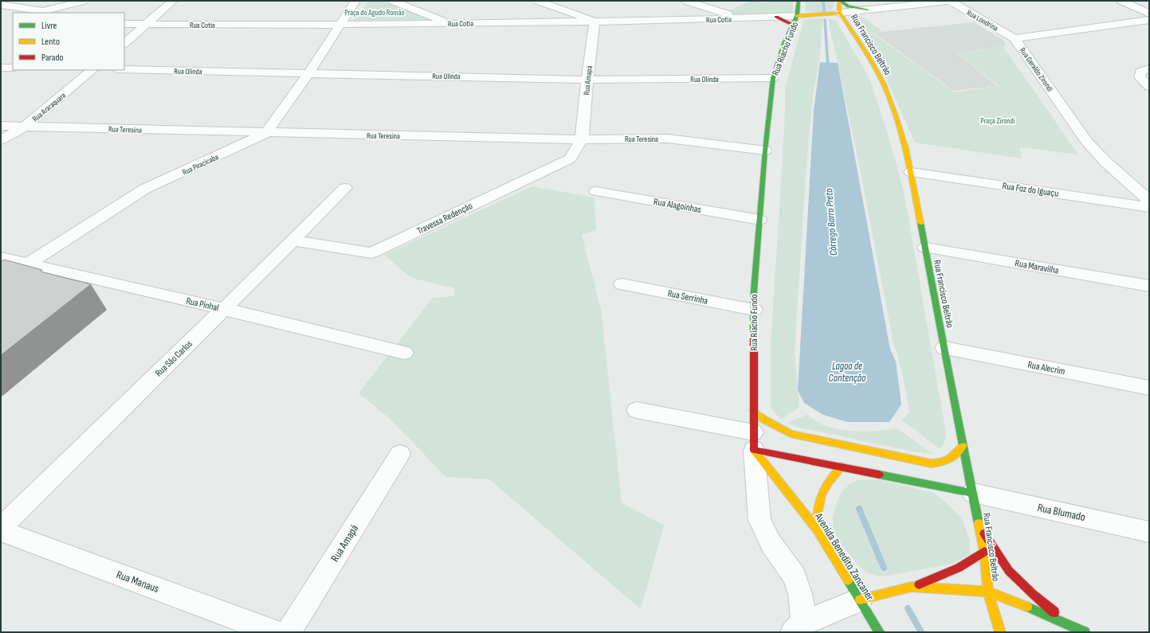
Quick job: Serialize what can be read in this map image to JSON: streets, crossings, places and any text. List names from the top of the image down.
{
  "streets": {
    "main road": ["Rua Francisco Beltrão", "Rua Riacho Fundo", "Avenida Benedito Zancaner"],
    "street": [
      "Rua Cotia",
      "Rua Londrina",
      "Rua Geraldo Zirondi",
      "Rua Olinda",
      "Rua Amapá",
      "Rua Araraquara",
      "Rua Teresina",
      "Rua Piracicaba",
      "Rua Foz do Iguaçu",
      "Rua Alagoinhas",
      "Travessa Redenção",
      "Rua Maravilha",
      "Rua Serrinha",
      "Rua Pinhal",
      "Rua São Carlos",
      "Rua Alecrim",
      "Rua Blumado",
      "Rua Manaus"
    ]
  },
  "crossings": [
    ["Rua Cotia", "Rua Riacho Fundo"],
    ["Rua Cotia", "Rua Amapá"],
    ["Rua Cotia", "Rua Piracicaba"],
    ["Rua Londrina", "Rua Geraldo Zirondi"],
    ["Rua Francisco Beltrão", "Rua Foz do Iguaçu"],
    ["Rua Francisco Beltrão", "Rua Maravilha"],
    ["Rua Francisco Beltrão", "Rua Alecrim"],
    ["Rua Francisco Beltrão", "Rua Blumado"],
    ["Rua Riacho Fundo", "Rua Olinda"],
    ["Rua Riacho Fundo", "Rua Teresina"],
    ["Rua Riacho Fundo", "Rua Alagoinhas"],
    ["Rua Riacho Fundo", "Rua Serrinha"],
    ["Rua Riacho Fundo", "Avenida Benedito Zancaner"],
    ["Rua Olinda", "Rua Amapá"],
    ["Rua Olinda", "Rua Piracicaba"],
    ["Rua Amapá", "Rua Teresina"],
    ["Rua Amapá", "Travessa Redenção"],
    ["Rua Araraquara", "Rua Teresina"],
    ["Rua Teresina", "Rua Piracicaba"],
    ["Rua Teresina", "Travessa Redenção"],
    ["Rua Piracicaba", "Rua Pinhal"],
    ["Travessa Redenção", "Rua São Carlos"],
    ["Rua Pinhal", "Rua São Carlos"]
  ],
  "water": ["Córrego Barro Preto", "Lagoa de Contenção"],
  "parks": ["Praça do Agudo Romão", "Praça Zirondi"],
  "legend": ["Livre", "Lento", "Parado"]
}
